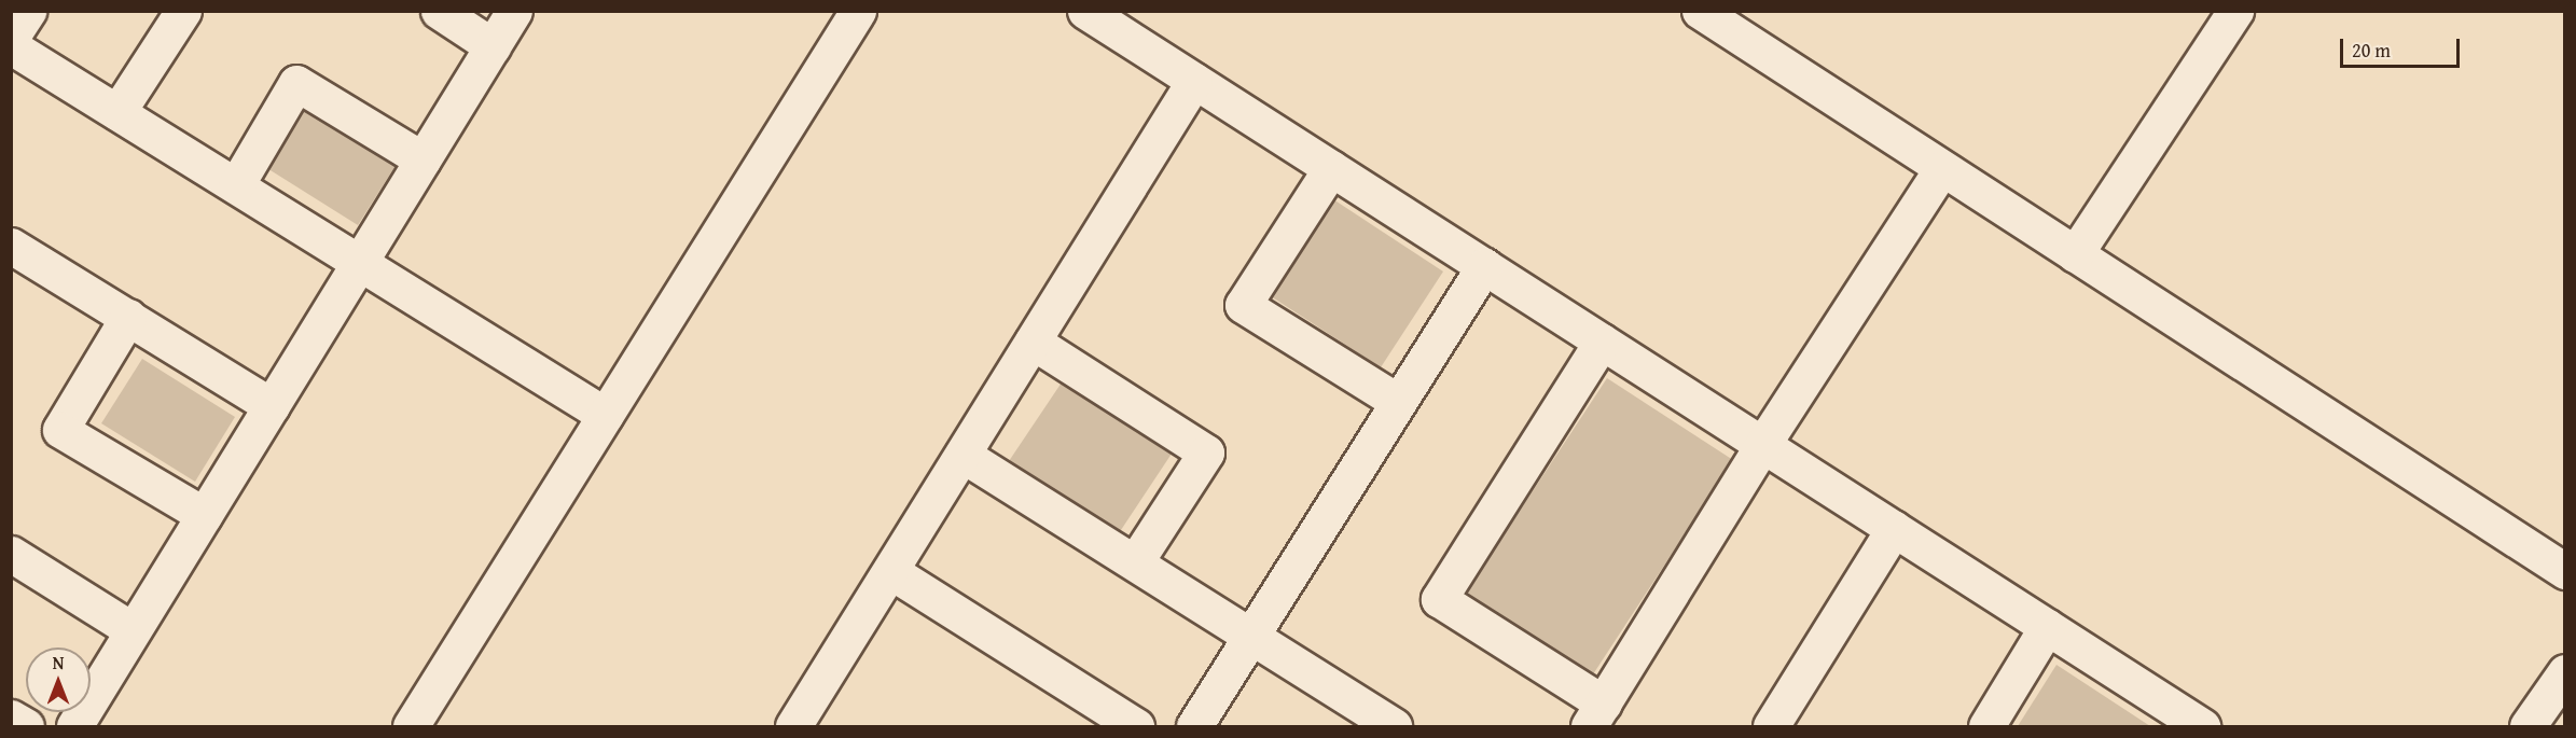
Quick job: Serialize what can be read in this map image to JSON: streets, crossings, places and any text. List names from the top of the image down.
{
  "scale_bar": "20 m",
  "north": "top"
}
